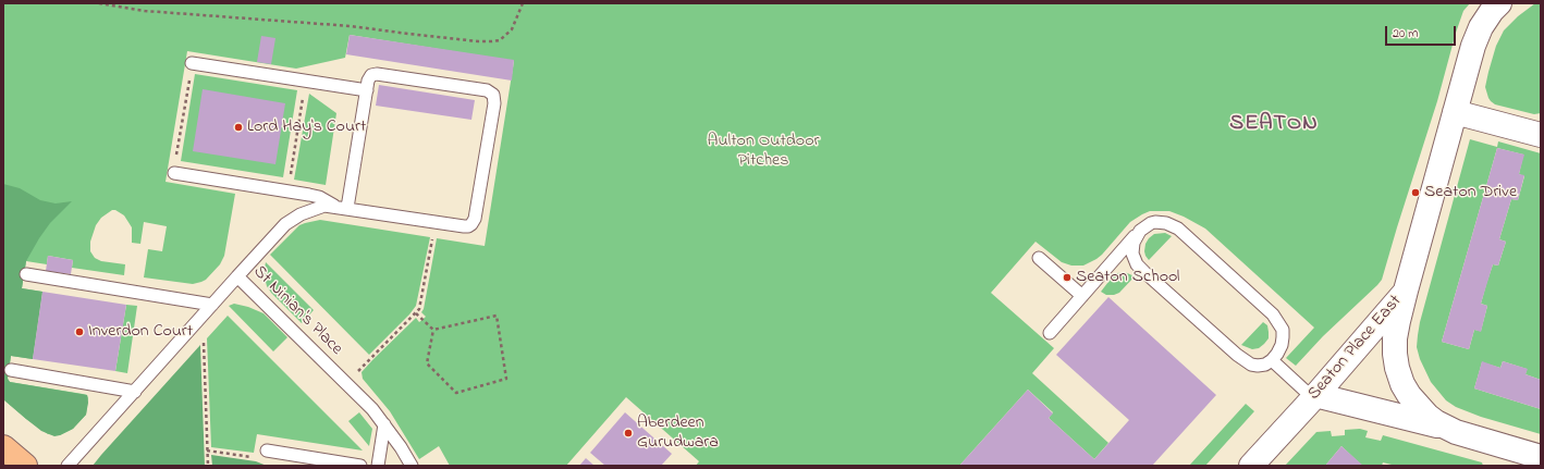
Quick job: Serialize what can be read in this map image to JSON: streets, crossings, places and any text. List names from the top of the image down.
{
  "streets": {
    "street": ["Seaton Place East"],
    "lane": ["St Ninian's Place"]
  },
  "districts": ["SEATON"],
  "parks": ["Aulton Outdoor Pitches"],
  "places": [
    "Lord Hay's Court",
    "Seaton Drive",
    "Seaton School",
    "Inverdon Court",
    "Aberdeen Gurudwara"
  ],
  "scale_bar": "20 m"
}
